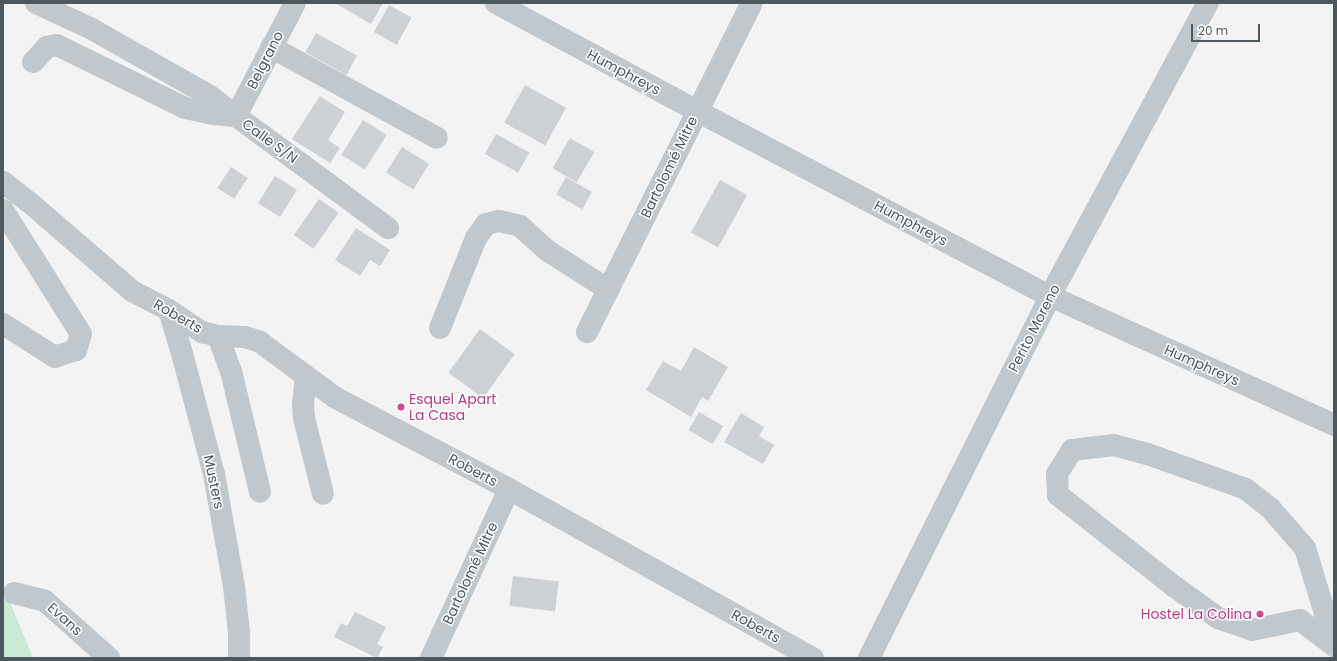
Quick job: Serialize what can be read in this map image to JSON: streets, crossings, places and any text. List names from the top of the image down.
{
  "streets": {
    "street": [
      "Belgrano",
      "Humphreys",
      "Calle S/N",
      "Bartolomé Mitre",
      "Roberts",
      "Perito Moreno",
      "Musters",
      "Evans"
    ]
  },
  "crossings": [
    ["Belgrano", "Calle S/N"],
    ["Humphreys", "Bartolomé Mitre"],
    ["Humphreys", "Perito Moreno"],
    ["Bartolomé Mitre", "Roberts"],
    ["Roberts", "Musters"]
  ],
  "places": ["Esquel Apart La Casa", "Hostel La Colina"],
  "scale_bar": "20 m"
}
